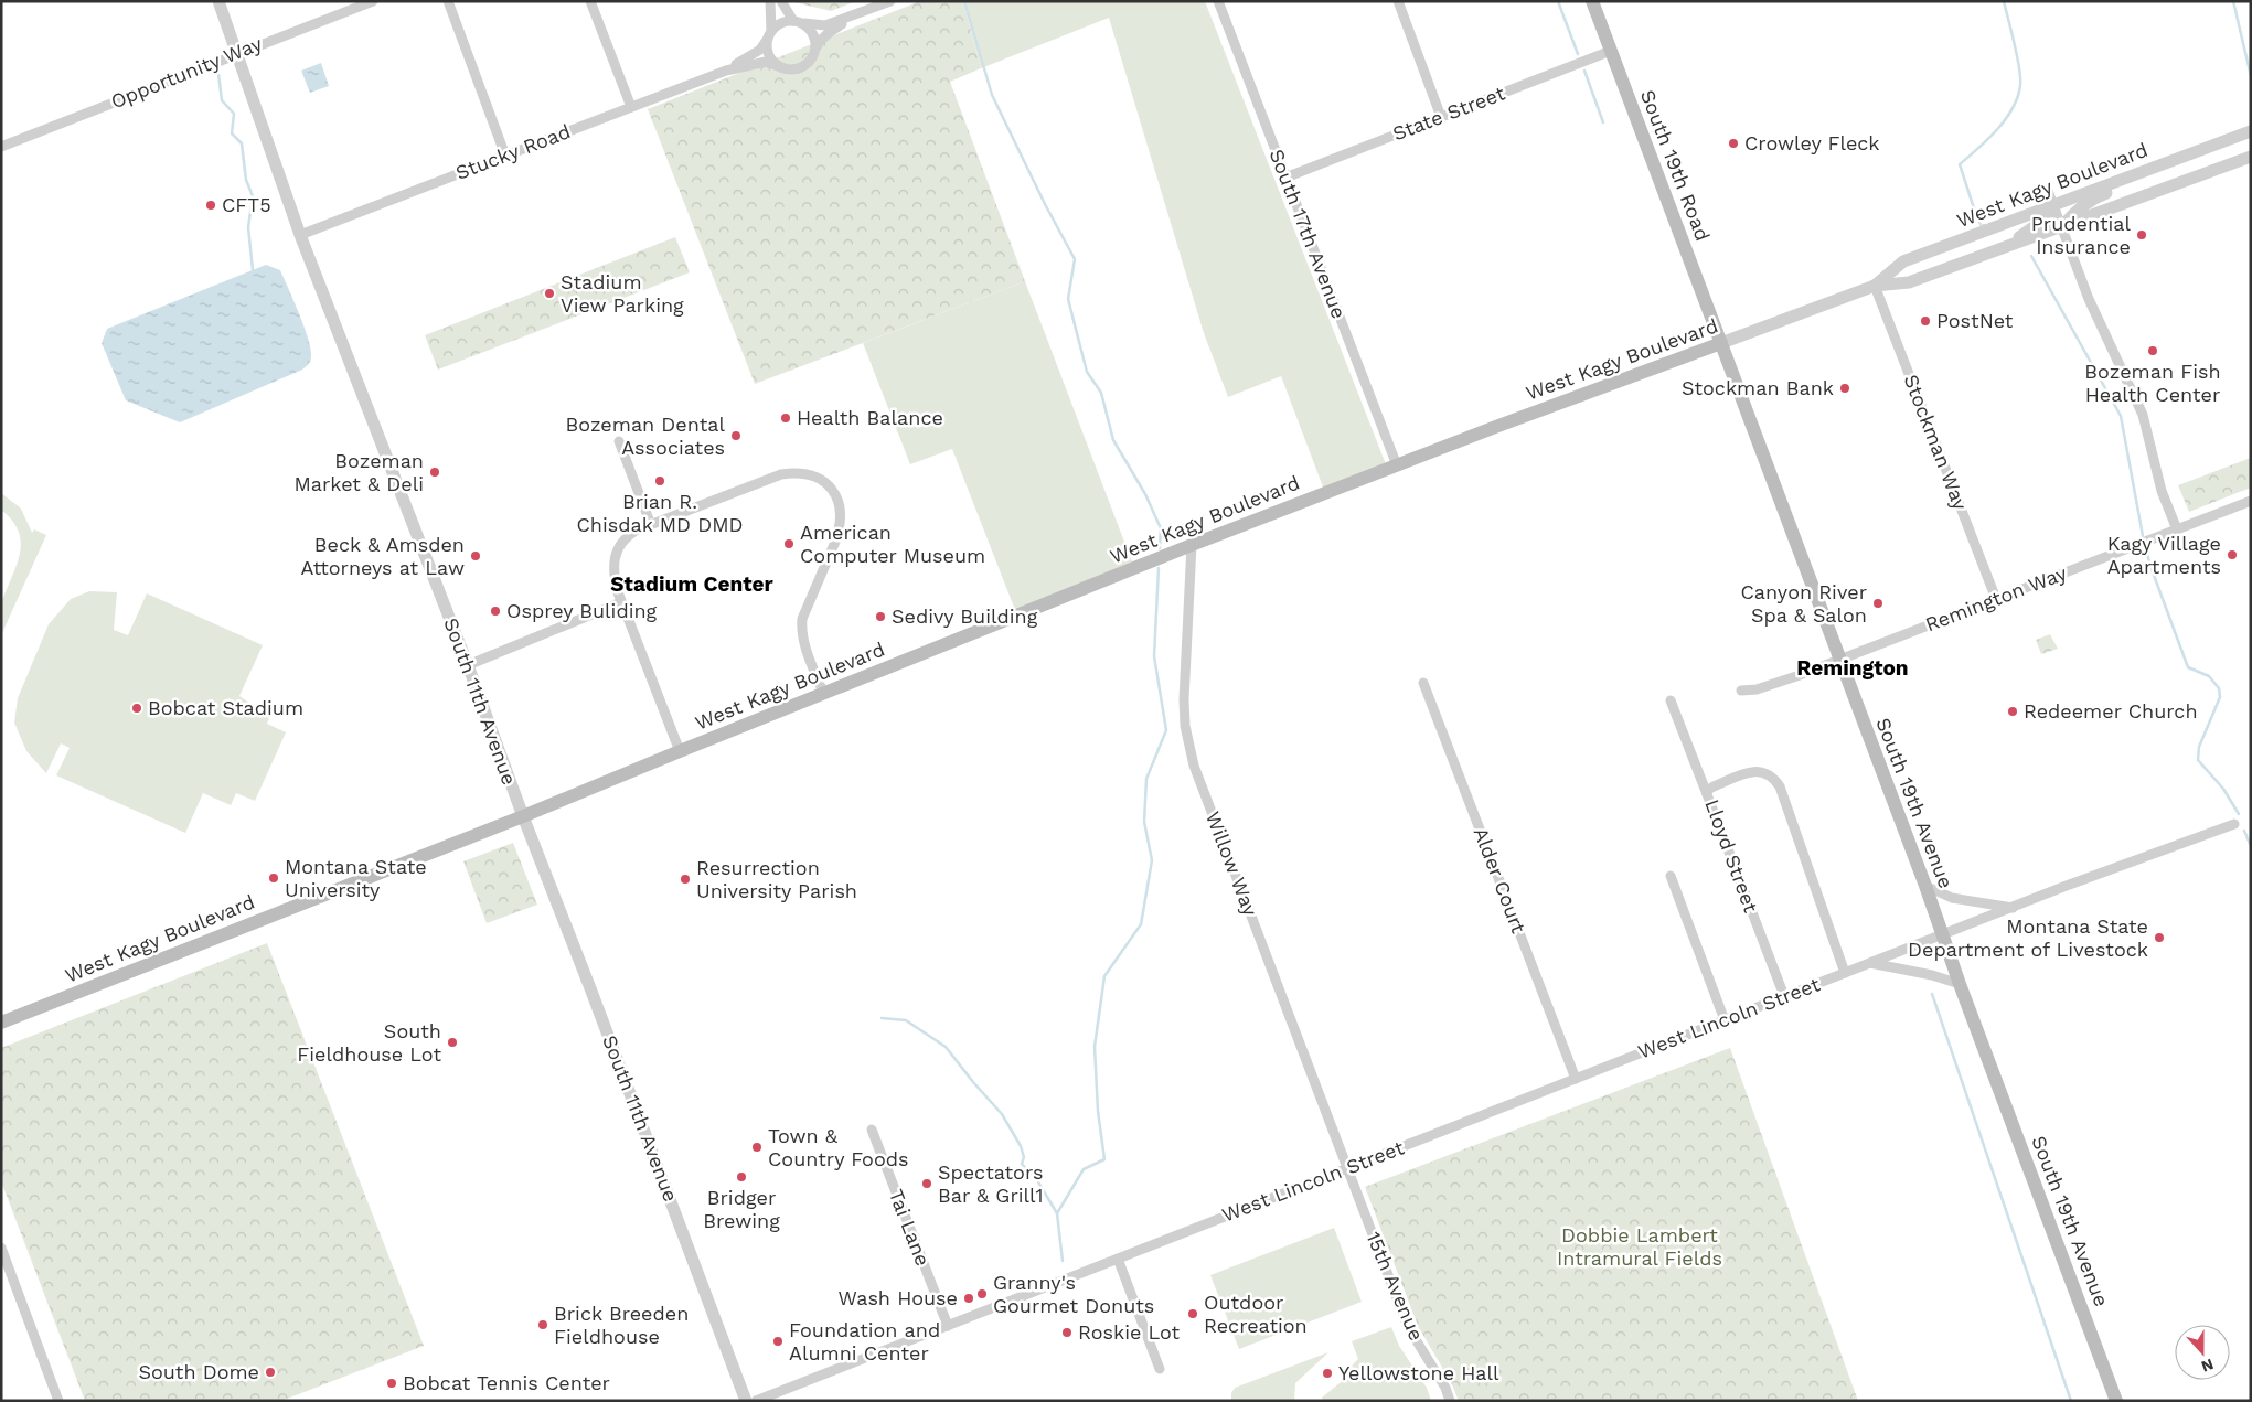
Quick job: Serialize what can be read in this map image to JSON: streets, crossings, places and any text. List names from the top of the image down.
{
  "streets": {
    "main road": ["South 19th Road", "West Kagy Boulevard", "South 19th Avenue"],
    "street": [
      "Opportunity Way",
      "State Street",
      "Stucky Road",
      "South 17th Avenue",
      "Stockman Way",
      "Remington Way",
      "South 11th Avenue",
      "Lloyd Street",
      "Willow Way",
      "Alder Court",
      "West Lincoln Street",
      "Tai Lane",
      "15th Avenue"
    ]
  },
  "crossings": [
    ["Opportunity Way", "South 11th Avenue"],
    ["State Street", "South 19th Road"],
    ["State Street", "South 17th Avenue"],
    ["Stucky Road", "South 11th Avenue"],
    ["South 19th Road", "West Kagy Boulevard"],
    ["South 19th Road", "South 19th Avenue"],
    ["West Kagy Boulevard", "South 17th Avenue"],
    ["West Kagy Boulevard", "Stockman Way"],
    ["West Kagy Boulevard", "South 11th Avenue"],
    ["West Kagy Boulevard", "South 19th Avenue"],
    ["West Kagy Boulevard", "Willow Way"],
    ["Stockman Way", "Remington Way"],
    ["Remington Way", "South 19th Avenue"],
    ["South 19th Avenue", "West Lincoln Street"],
    ["Lloyd Street", "West Lincoln Street"],
    ["Willow Way", "West Lincoln Street"],
    ["Willow Way", "15th Avenue"],
    ["Alder Court", "West Lincoln Street"],
    ["West Lincoln Street", "Tai Lane"],
    ["West Lincoln Street", "15th Avenue"]
  ],
  "districts": ["Stadium Center", "Remington"],
  "parks": ["Dobbie Lambert Intramural Fields"],
  "places": [
    "Crowley Fleck",
    "CFT5",
    "Prudential Insurance",
    "Stadium View Parking",
    "PostNet",
    "Bozeman Fish Health Center",
    "Stockman Bank",
    "Health Balance",
    "Bozeman Dental Associates",
    "Bozeman Market & Deli",
    "Brian R. Chisdak MD DMD",
    "American Computer Museum",
    "Kagy Village Apartments",
    "Beck & Amsden Attorneys at Law",
    "Canyon River Spa & Salon",
    "Osprey Buliding",
    "Sedivy Building",
    "Bobcat Stadium",
    "Redeemer Church",
    "Montana State University",
    "Resurrection University Parish",
    "Montana State Department of Livestock",
    "South Fieldhouse Lot",
    "Town & Country Foods",
    "Bridger Brewing",
    "Spectators Bar & Grill1",
    "Granny's Gourmet Donuts",
    "Wash House",
    "Outdoor Recreation",
    "Brick Breeden Fieldhouse",
    "Roskie Lot",
    "Foundation and Alumni Center",
    "South Dome",
    "Yellowstone Hall",
    "Bobcat Tennis Center"
  ],
  "north": "bottom"
}
